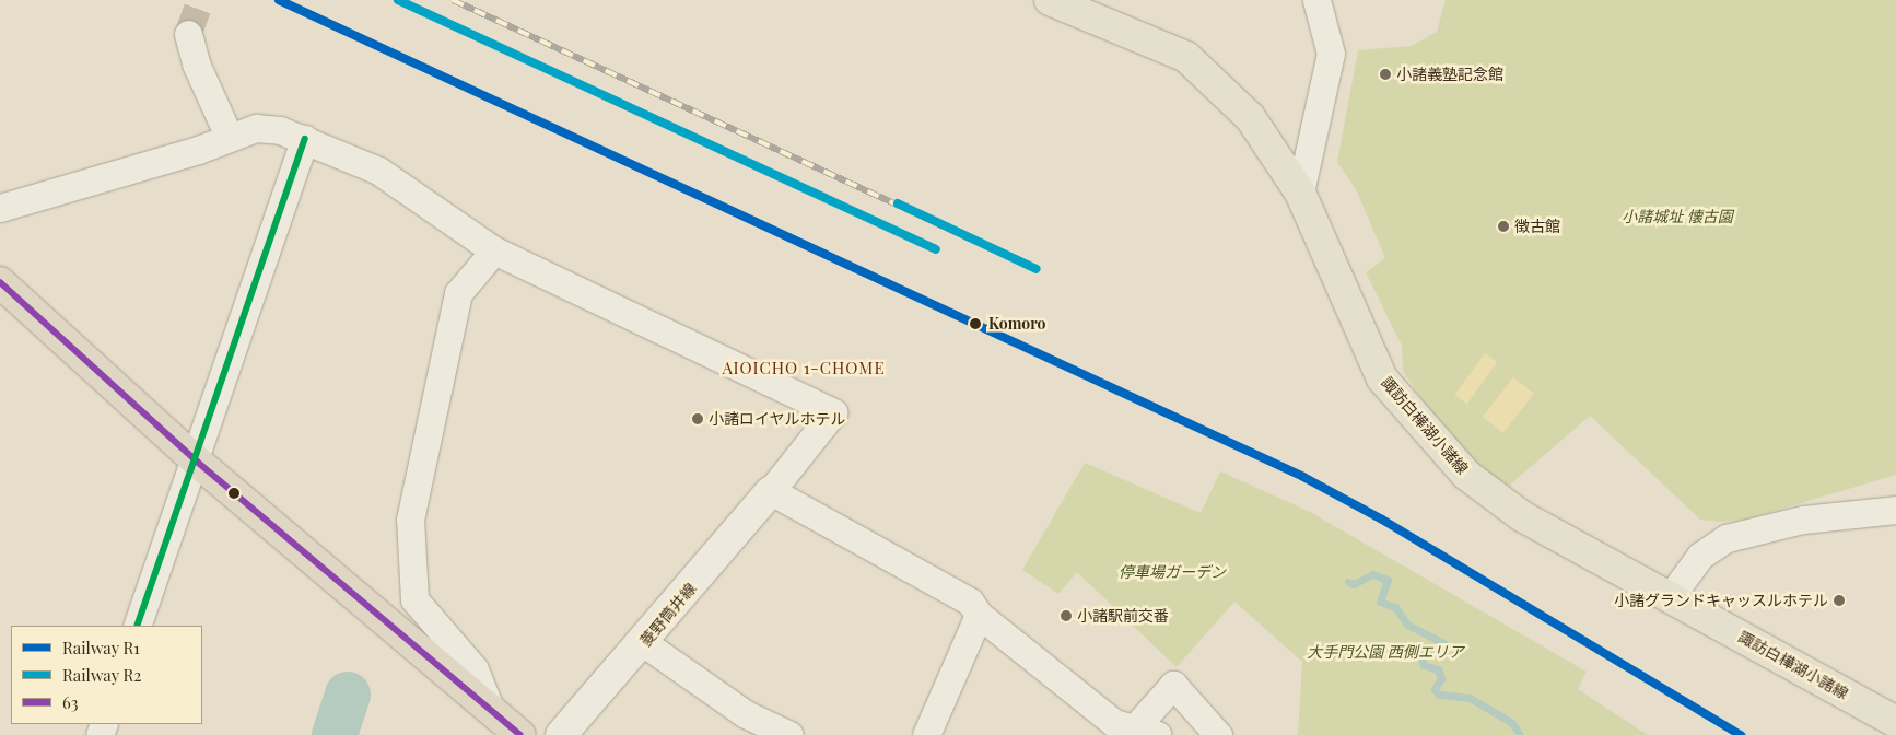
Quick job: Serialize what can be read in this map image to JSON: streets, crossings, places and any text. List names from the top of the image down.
{
  "streets": {
    "main road": ["諏訪白樺湖小諸線", "菱野筒井線"]
  },
  "districts": ["AIOICHO 1-CHOME"],
  "parks": ["小諸城址 懐古園", "停車場ガーデン", "大手門公園 西側エリア"],
  "places": [
    "小諸義塾記念館",
    "徴古館",
    "Komoro",
    "小諸ロイヤルホテル",
    "小諸グランドキャッスルホテル",
    "小諸駅前交番"
  ],
  "lines": ["rail line R1", "rail line R2", "transit line 63"],
  "legend": ["Railway R1", "Railway R2", "63"]
}
